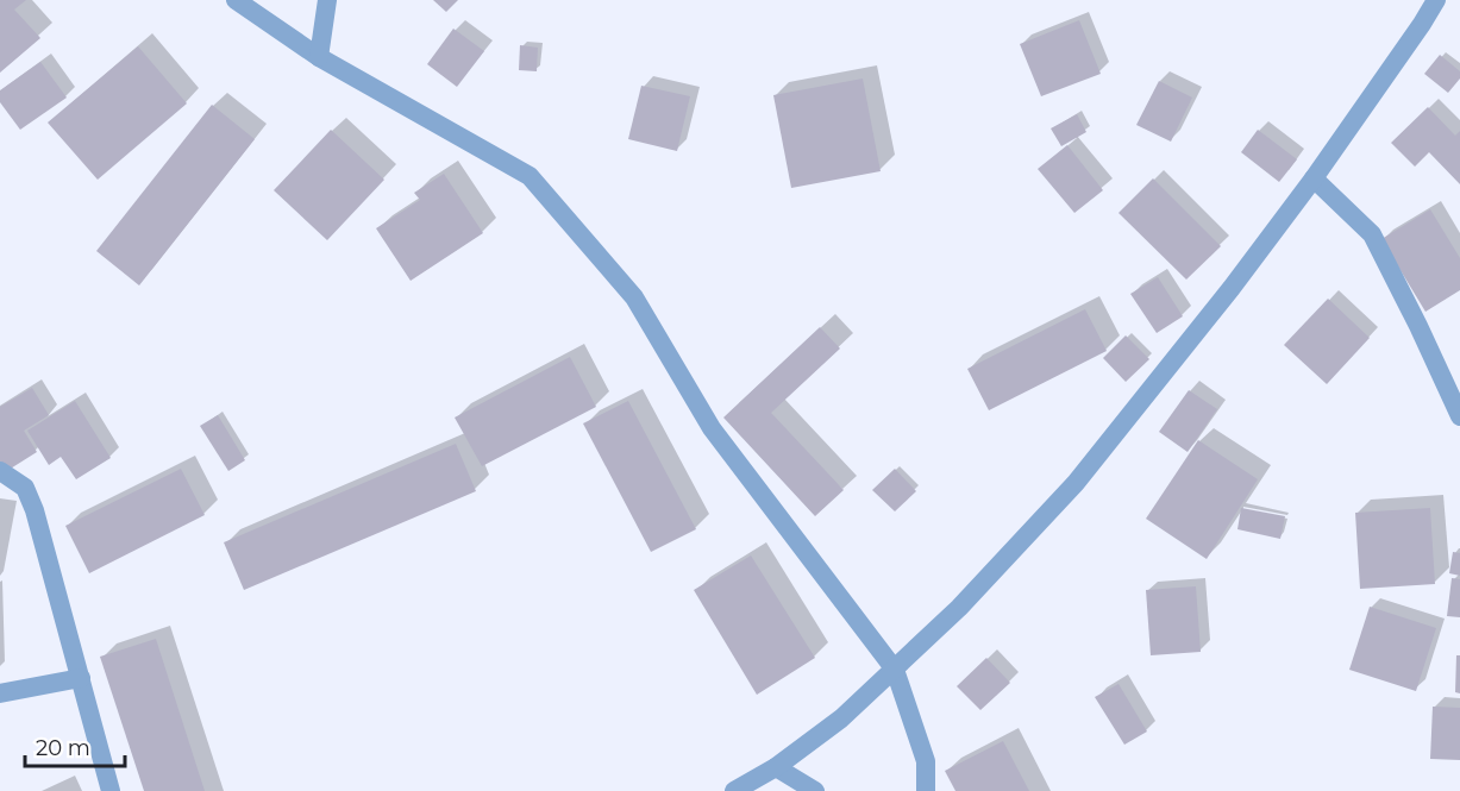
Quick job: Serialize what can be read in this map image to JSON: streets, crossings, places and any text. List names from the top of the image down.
{
  "scale_bar": "20 m"
}
